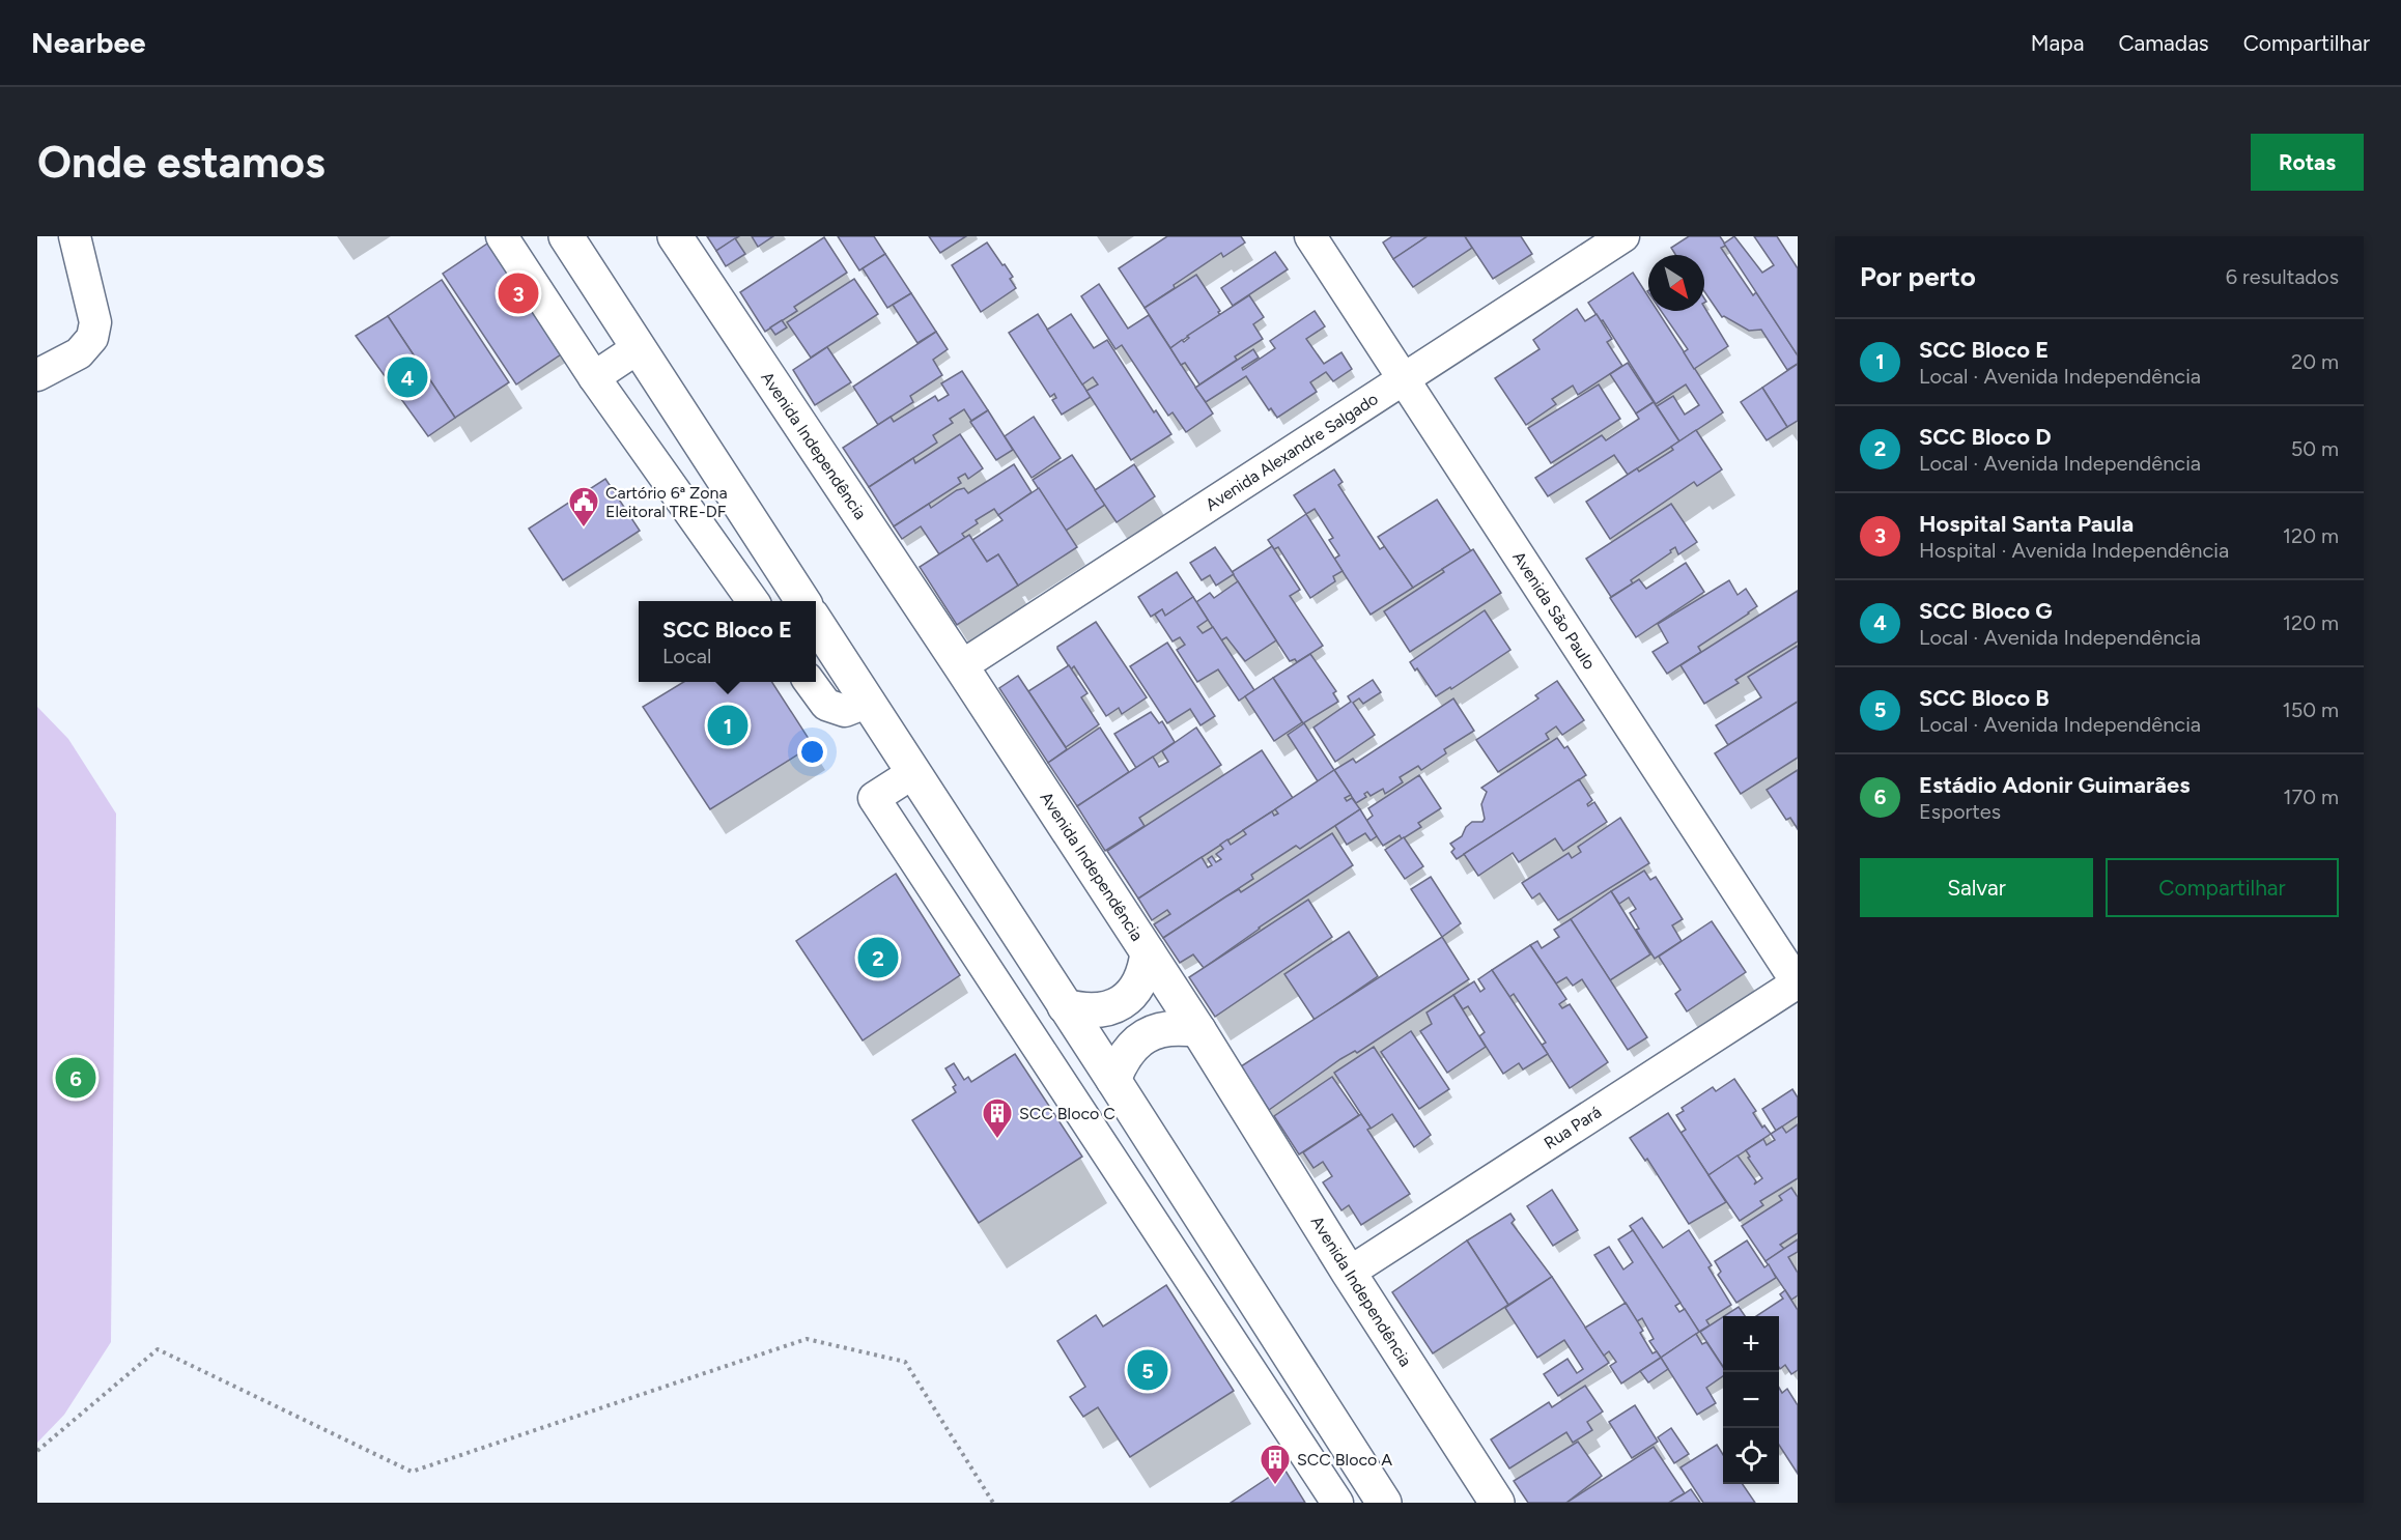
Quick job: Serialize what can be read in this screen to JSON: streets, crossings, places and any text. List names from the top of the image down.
{
  "streets": {
    "main road": ["Avenida Independência"],
    "street": ["Avenida Alexandre Salgado", "Avenida São Paulo", "Rua Pará"]
  },
  "crossings": [
    ["Avenida Independência", "Avenida Alexandre Salgado"],
    ["Avenida Independência", "Rua Pará"],
    ["Avenida Alexandre Salgado", "Avenida São Paulo"],
    ["Avenida São Paulo", "Rua Pará"]
  ],
  "places": {
    "public building": ["Cartório 6ª Zona Eleitoral TRE-DF"],
    "building": ["SCC Bloco C", "SCC Bloco A"]
  },
  "north": "bottom right",
  "page": {
    "header": "Nearbee",
    "nav": ["Mapa", "Camadas", "Compartilhar"],
    "buttons": [
      "Rotas",
      ["Salvar", "Compartilhar"]
    ],
    "title": "Onde estamos",
    "heading": ["Por perto", "6 resultados"],
    "pins": [
      "3",
      "4",
      "1",
      "2",
      "6",
      "5"
    ],
    "list": [
      {
        "mark": "1",
        "name": "SCC Bloco E",
        "note": "Local · Avenida Independência",
        "value": "20 m"
      },
      {
        "mark": "2",
        "name": "SCC Bloco D",
        "note": "Local · Avenida Independência",
        "value": "50 m"
      },
      {
        "mark": "3",
        "name": "Hospital Santa Paula",
        "note": "Hospital · Avenida Independência",
        "value": "120 m"
      },
      {
        "mark": "4",
        "name": "SCC Bloco G",
        "note": "Local · Avenida Independência",
        "value": "120 m"
      },
      {
        "mark": "5",
        "name": "SCC Bloco B",
        "note": "Local · Avenida Independência",
        "value": "150 m"
      },
      {
        "mark": "6",
        "name": "Estádio Adonir Guimarães",
        "note": "Esportes",
        "value": "170 m"
      }
    ],
    "popup": ["SCC Bloco E", "Local"],
    "map_buttons": ["+", "−"]
  }
}
